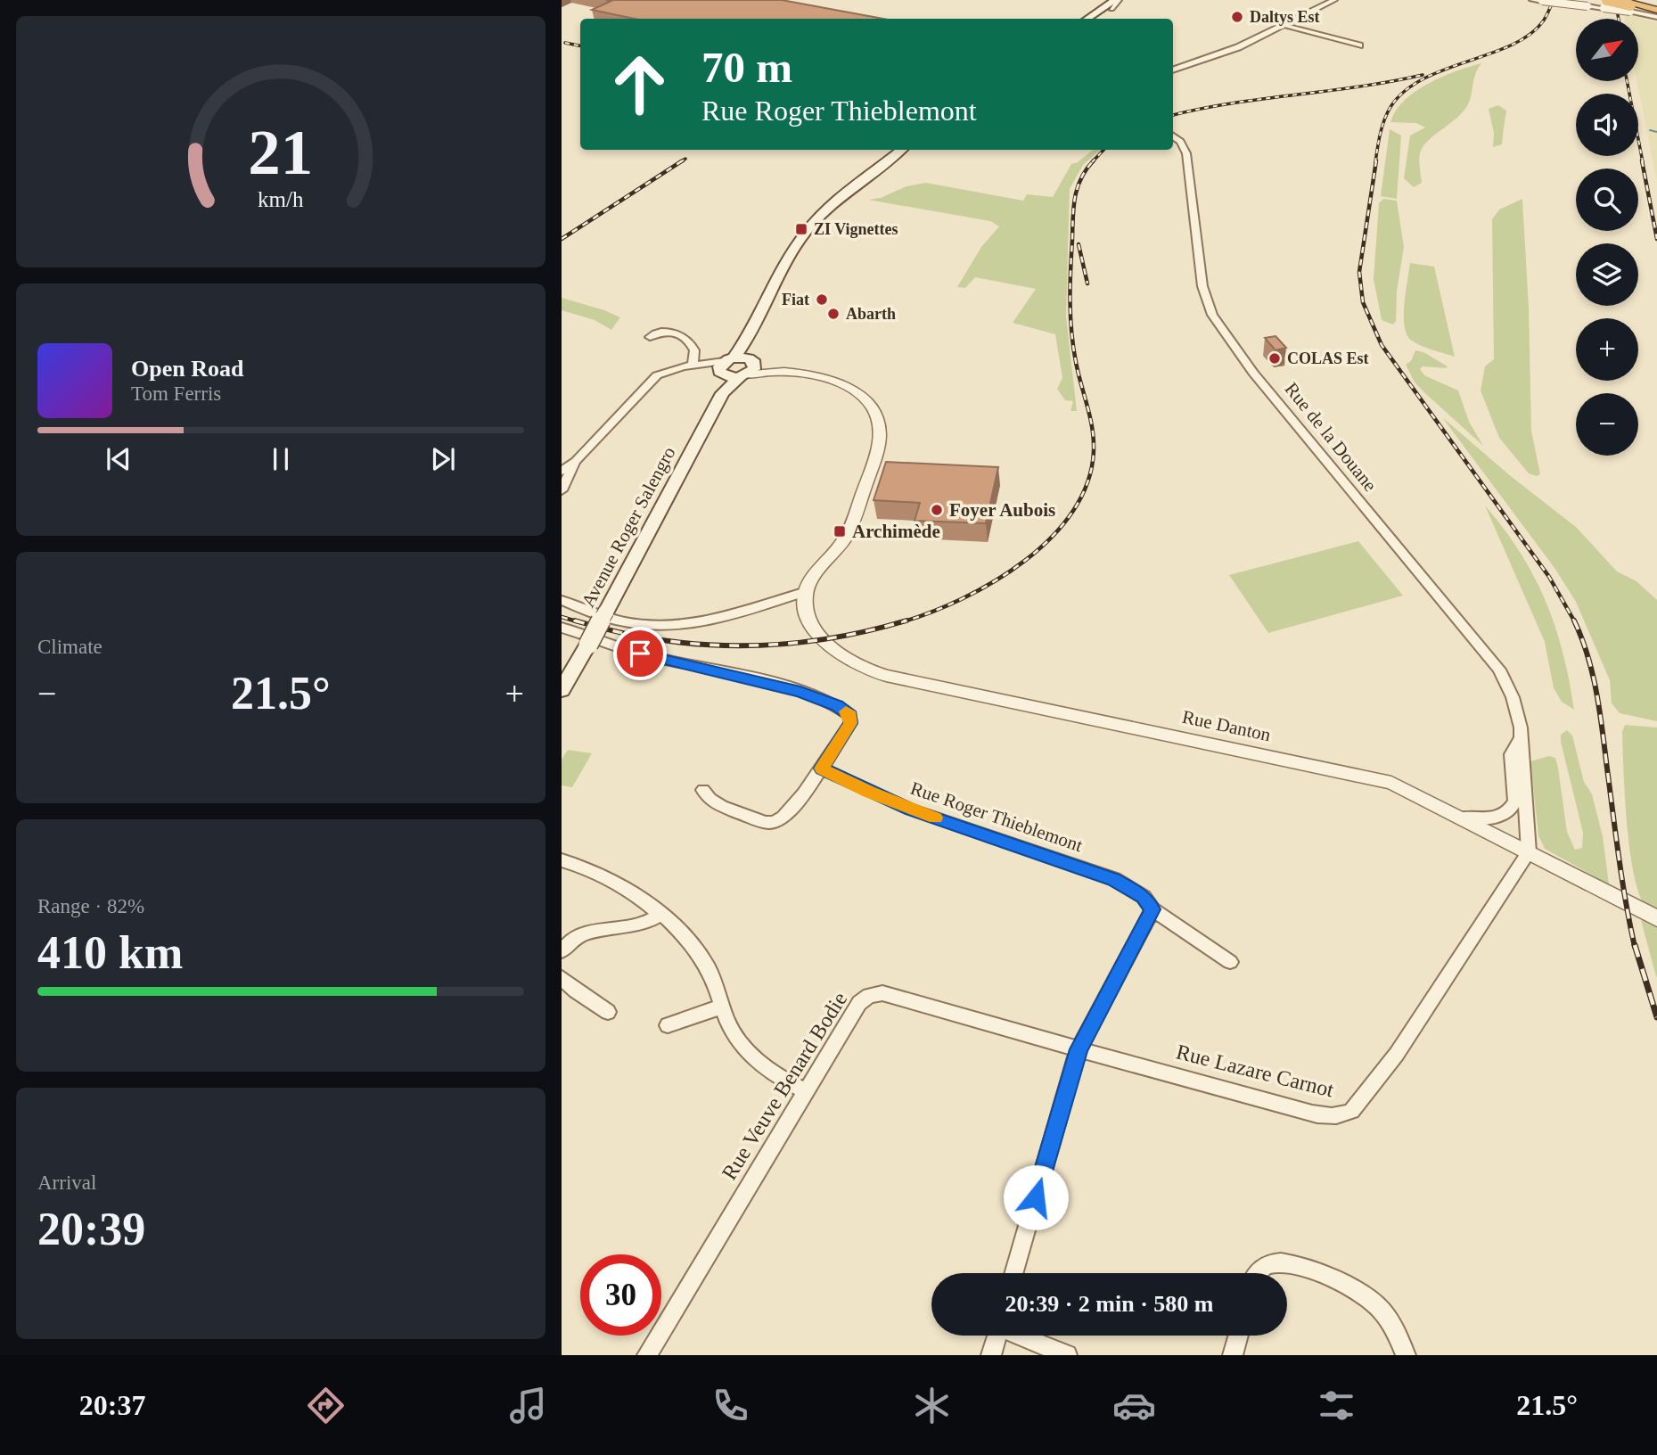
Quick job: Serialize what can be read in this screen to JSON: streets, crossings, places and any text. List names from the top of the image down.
{
  "streets": {
    "main road": ["Avenue Roger Salengro"],
    "street": [
      "Rue de la Douane",
      "Rue Danton",
      "Rue Roger Thieblemont",
      "Rue Lazare Carnot",
      "Rue Veuve Benard Bodie"
    ]
  },
  "crossings": [
    ["Rue de la Douane", "Rue Danton"],
    ["Rue de la Douane", "Rue Lazare Carnot"],
    ["Rue Danton", "Rue Lazare Carnot"],
    ["Rue Lazare Carnot", "Rue Veuve Benard Bodie"]
  ],
  "places": {
    "other": [
      "Daltys Est",
      "Fiat",
      "Abarth",
      "COLAS Est",
      "Foyer Aubois"
    ],
    "transit": ["ZI Vignettes", "Archimède"]
  },
  "north": "top right",
  "page": {
    "map_buttons": ["+", "−"],
    "turn": ["70 m", "Rue Roger Thieblemont"],
    "song": ["Open Road", "Tom Ferris"],
    "tile": [
      "Climate",
      ["Range · 82%", "410 km"],
      ["Arrival", "20:39"]
    ],
    "heat": ["−", "21.5°", "+"],
    "limit": "30",
    "trip": "20:39 · 2 min · 580 m",
    "tabs": ["20:37", "21.5°"],
    "gauge": ["21", "km/h"]
  }
}
